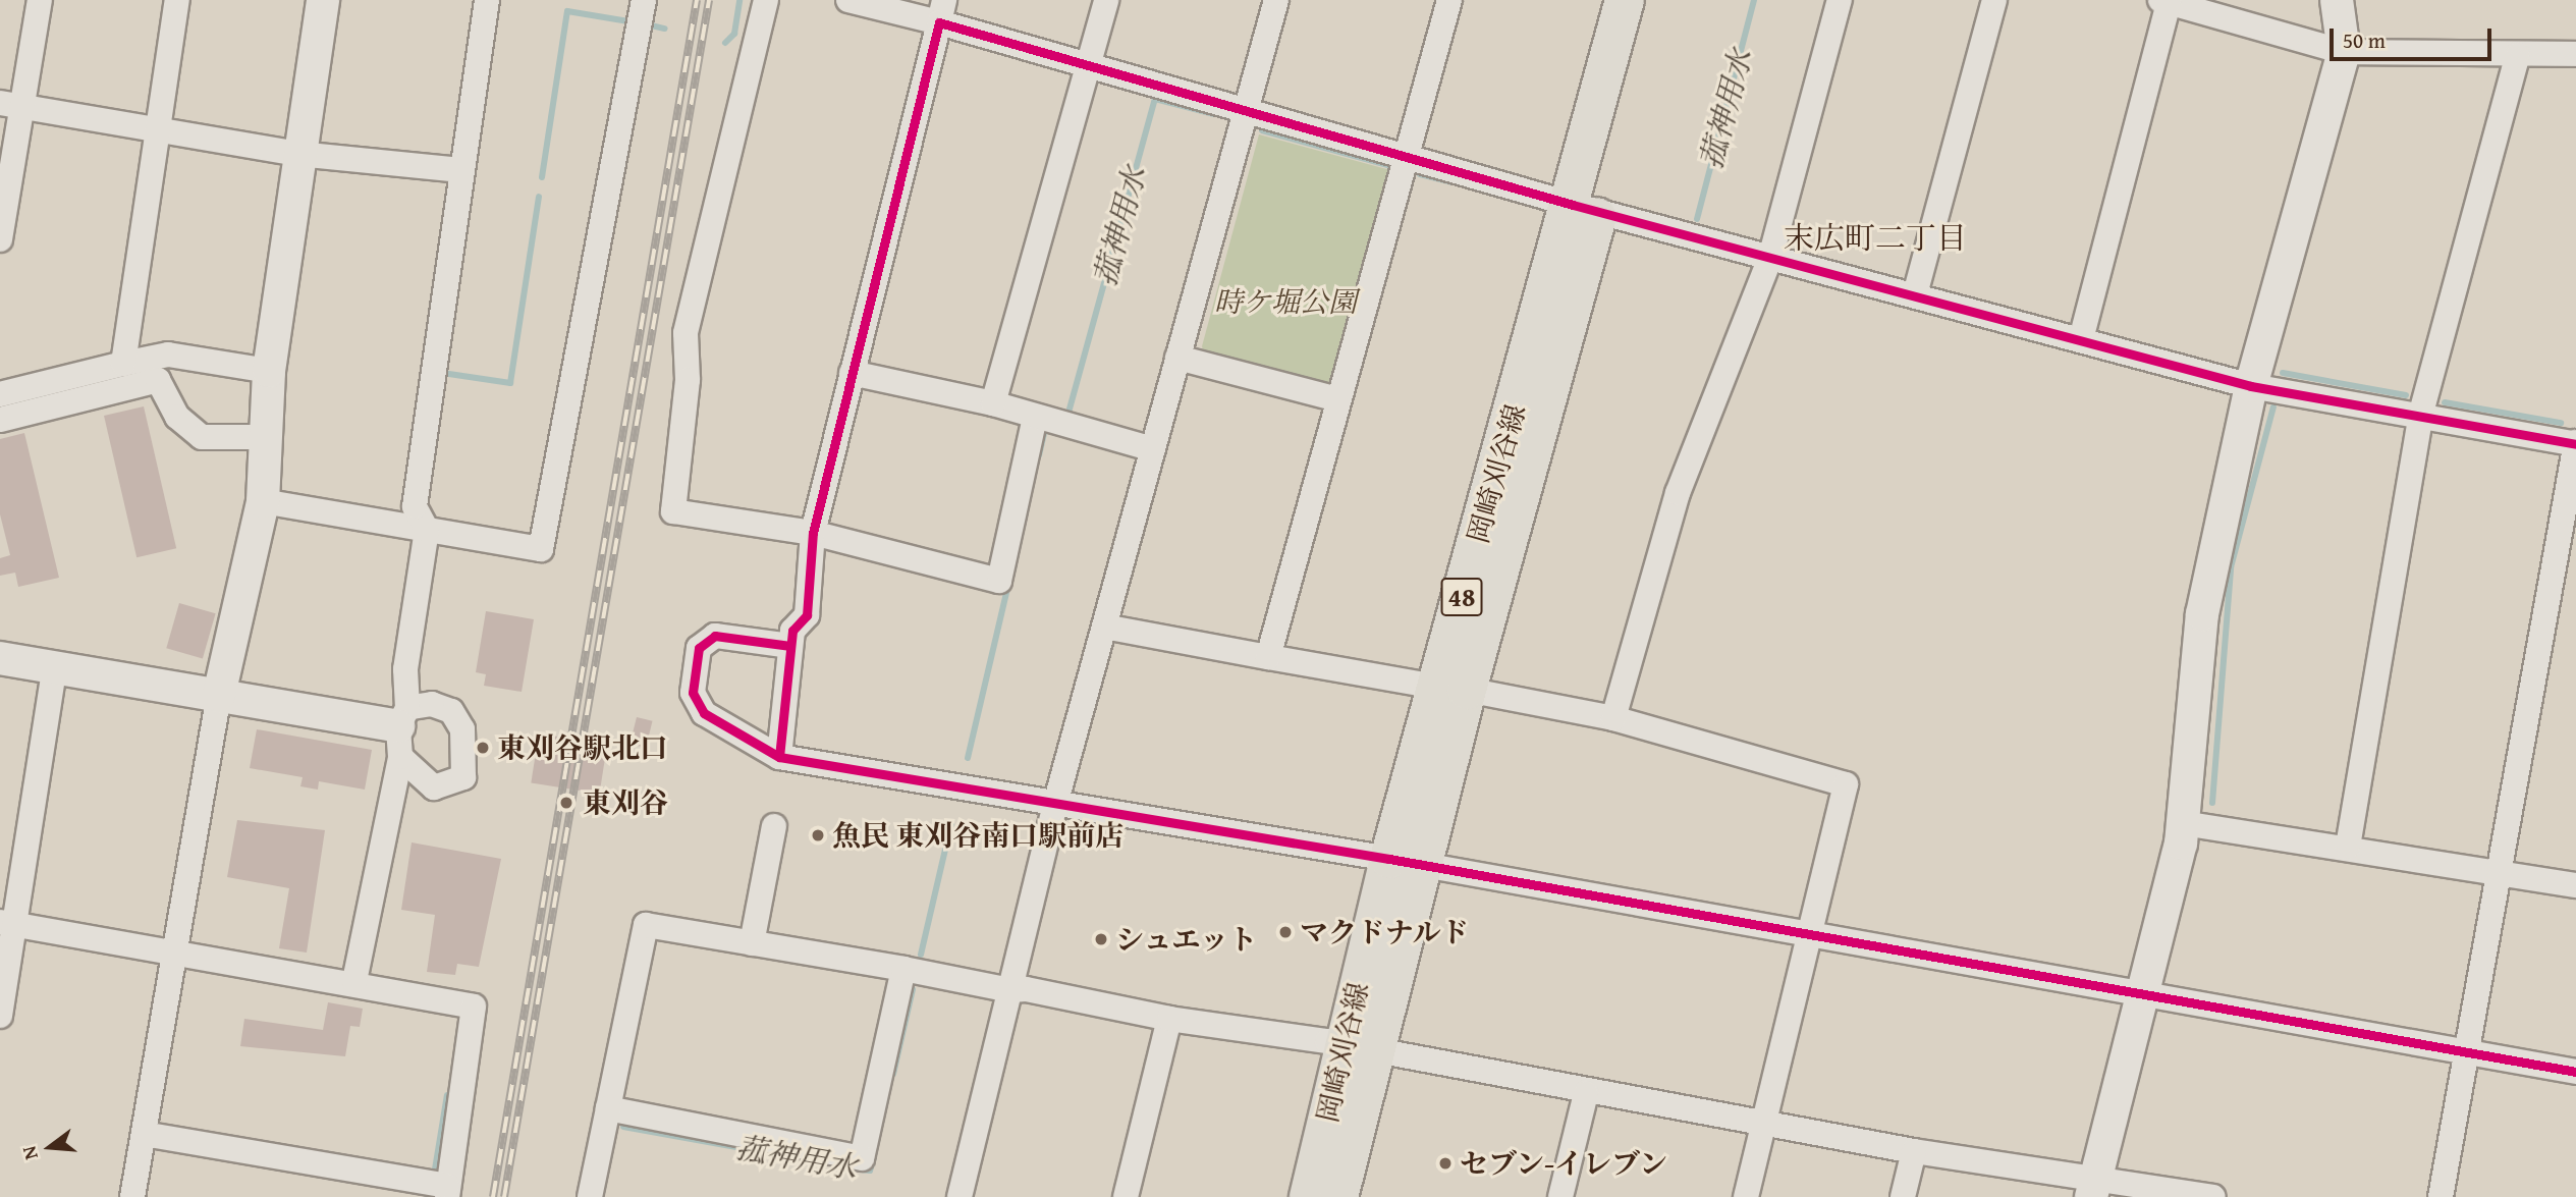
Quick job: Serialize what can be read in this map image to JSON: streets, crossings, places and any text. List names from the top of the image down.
{
  "streets": {
    "main road": ["岡崎刈谷線", "48"]
  },
  "districts": ["末広町二丁目"],
  "water": ["菰神用水"],
  "parks": ["時ケ堀公園"],
  "places": [
    "東刈谷駅北口",
    "東刈谷",
    "魚民 東刈谷南口駅前店",
    "マクドナルド",
    "シュエット",
    "セブン-イレブン"
  ],
  "scale_bar": "50 m",
  "north": "left"
}
